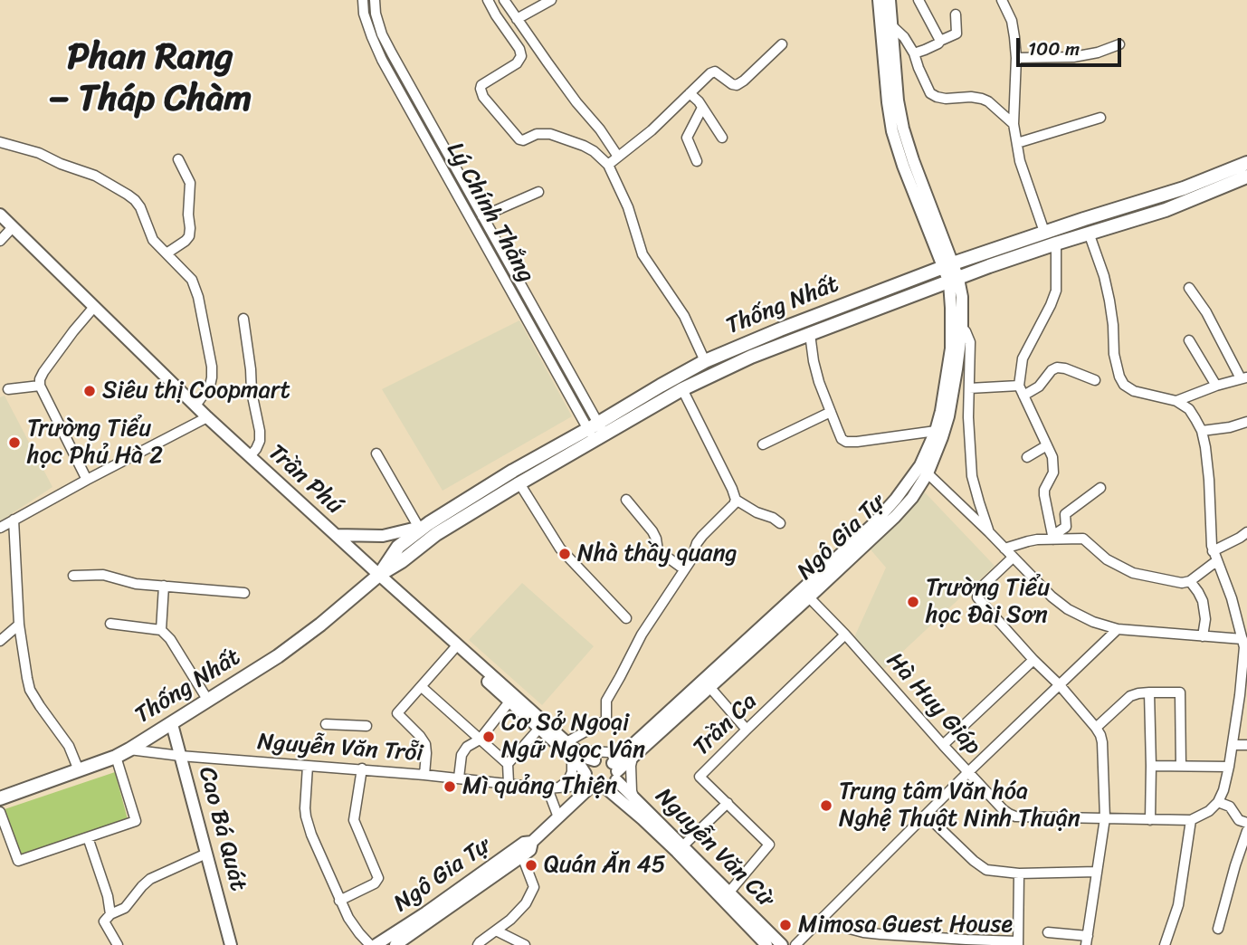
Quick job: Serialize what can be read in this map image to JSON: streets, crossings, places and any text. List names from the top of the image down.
{
  "streets": {
    "main road": [
      "Thống Nhất",
      "Trần Phú",
      "Ngô Gia Tự",
      "Cao Bá Quát",
      "Nguyễn Văn Cừ"
    ],
    "street": [
      "Lý Chính Thắng",
      "Hà Huy Giáp",
      "Trần Ca",
      "Nguyễn Văn Trỗi"
    ]
  },
  "crossings": [
    ["Lý Chính Thắng", "Thống Nhất"],
    ["Thống Nhất", "Trần Phú"],
    ["Thống Nhất", "Ngô Gia Tự"],
    ["Thống Nhất", "Nguyễn Văn Trỗi"],
    ["Thống Nhất", "Cao Bá Quát"],
    ["Trần Phú", "Ngô Gia Tự"],
    ["Trần Phú", "Nguyễn Văn Trỗi"],
    ["Trần Phú", "Nguyễn Văn Cừ"],
    ["Ngô Gia Tự", "Hà Huy Giáp"],
    ["Ngô Gia Tự", "Nguyễn Văn Trỗi"],
    ["Ngô Gia Tự", "Nguyễn Văn Cừ"],
    ["Hà Huy Giáp", "Trần Ca"],
    ["Trần Ca", "Nguyễn Văn Cừ"],
    ["Nguyễn Văn Trỗi", "Cao Bá Quát"],
    ["Nguyễn Văn Trỗi", "Nguyễn Văn Cừ"]
  ],
  "districts": ["Phan Rang – Tháp Chàm"],
  "places": [
    "Siêu thị Coopmart",
    "Trường Tiểu học Phủ Hà 2",
    "Nhà thầy quang",
    "Trường Tiểu học Đài Sơn",
    "Cơ Sở Ngoại Ngữ Ngọc Vân",
    "Mì quảng Thiện",
    "Trung tâm Văn hóa Nghệ Thuật Ninh Thuận",
    "Quán Ăn 45",
    "Mimosa Guest House"
  ],
  "scale_bar": "100 m"
}
